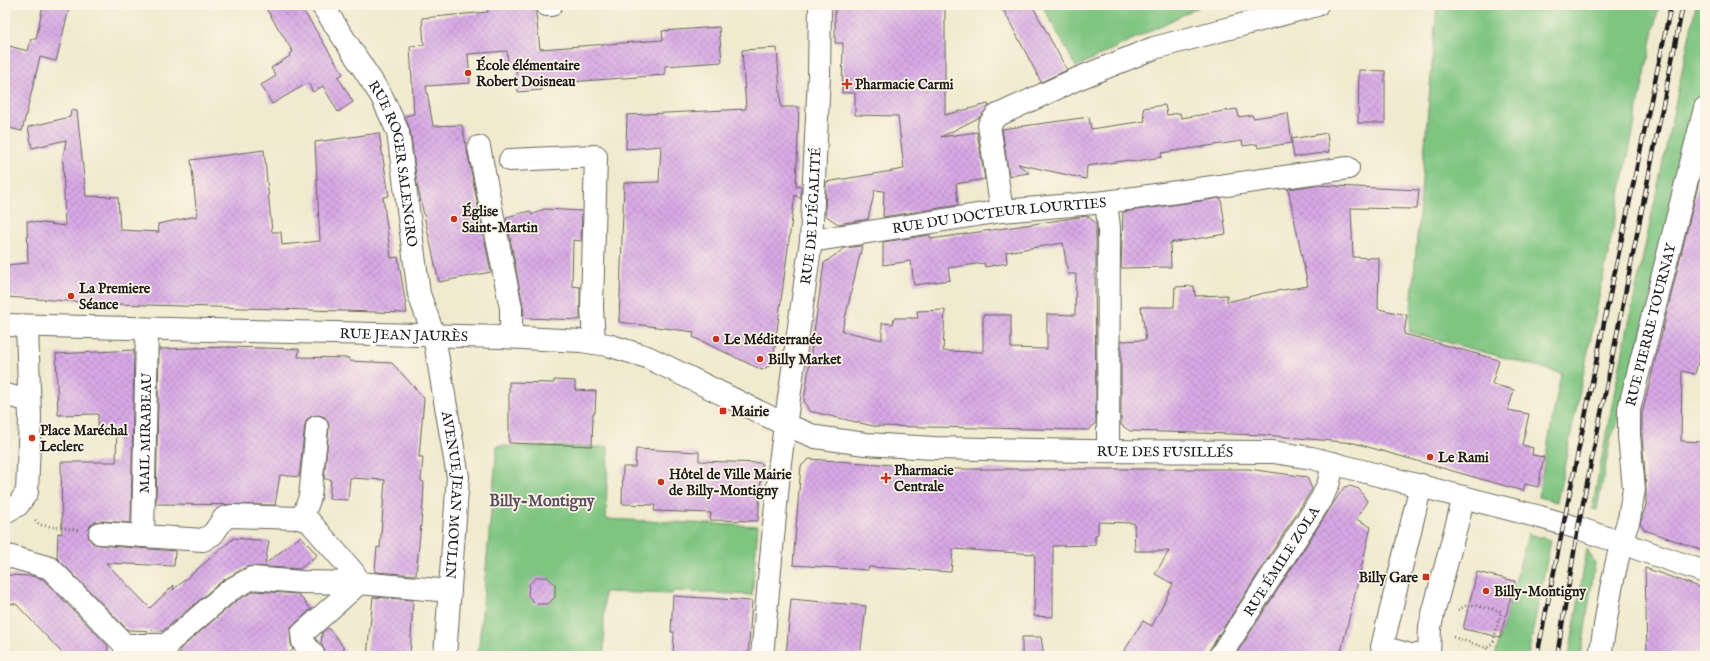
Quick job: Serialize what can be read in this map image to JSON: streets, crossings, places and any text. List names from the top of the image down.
{
  "streets": {
    "street": [
      "RUE ROGER SALENGRO",
      "RUE DE L'ÉGALITÉ",
      "RUE DU DOCTEUR LOURTIES",
      "RUE PIERRE TOURNAY",
      "RUE JEAN JAURÈS",
      "MAIL MIRABEAU",
      "RUE DES FUSILLÉS",
      "AVENUE JEAN MOULIN",
      "RUE ÉMILE ZOLA"
    ]
  },
  "crossings": [
    ["RUE ROGER SALENGRO", "RUE JEAN JAURÈS"],
    ["RUE ROGER SALENGRO", "AVENUE JEAN MOULIN"],
    ["RUE DE L'ÉGALITÉ", "RUE DU DOCTEUR LOURTIES"],
    ["RUE DE L'ÉGALITÉ", "RUE JEAN JAURÈS"],
    ["RUE DE L'ÉGALITÉ", "RUE DES FUSILLÉS"],
    ["RUE DU DOCTEUR LOURTIES", "RUE DES FUSILLÉS"],
    ["RUE PIERRE TOURNAY", "RUE DES FUSILLÉS"],
    ["RUE JEAN JAURÈS", "MAIL MIRABEAU"],
    ["RUE JEAN JAURÈS", "RUE DES FUSILLÉS"],
    ["RUE JEAN JAURÈS", "AVENUE JEAN MOULIN"],
    ["RUE DES FUSILLÉS", "RUE ÉMILE ZOLA"]
  ],
  "districts": ["Billy-Montigny"],
  "places": {
    "other": [
      "École élémentaire Robert Doisneau",
      "Église Saint-Martin",
      "La Premiere Séance",
      "Le Méditerranée",
      "Billy Market",
      "Place Maréchal Leclerc",
      "Le Rami",
      "Hôtel de Ville Mairie de Billy-Montigny",
      "Billy-Montigny"
    ],
    "health": ["Pharmacie Carmi", "Pharmacie Centrale"],
    "transit": ["Mairie", "Billy Gare"]
  }
}
